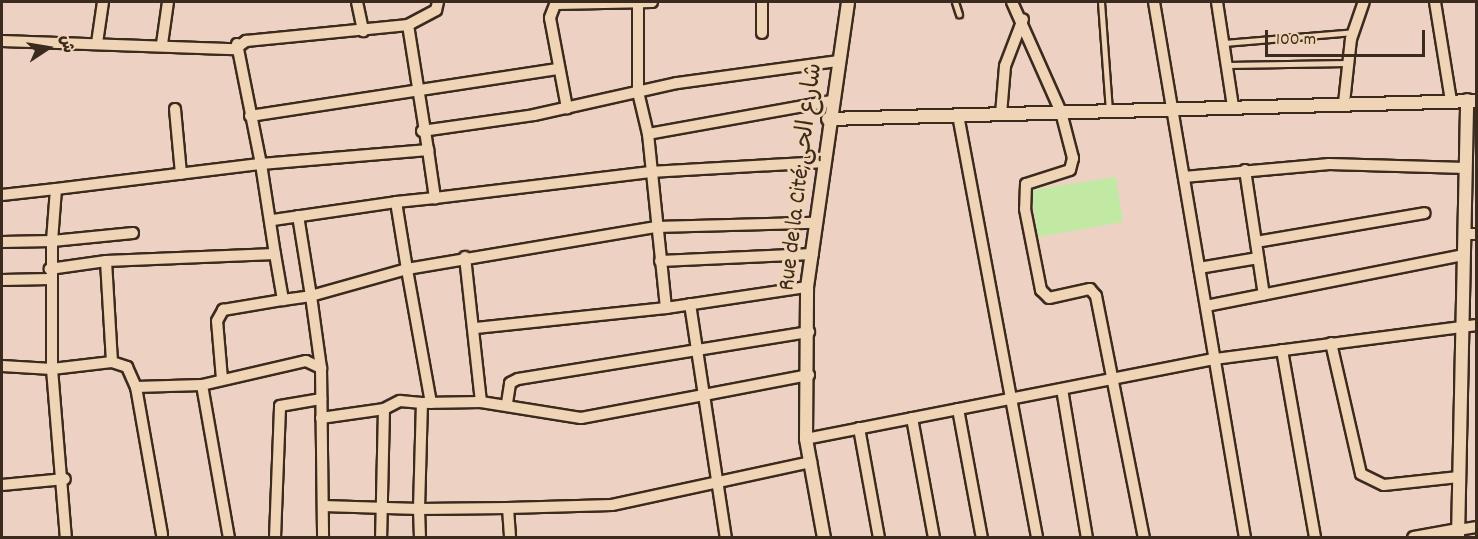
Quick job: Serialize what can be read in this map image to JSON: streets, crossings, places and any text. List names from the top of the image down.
{
  "streets": {
    "street": ["Rue de la Cité;شارع الحي"]
  },
  "scale_bar": "100 m",
  "north": "right"
}
